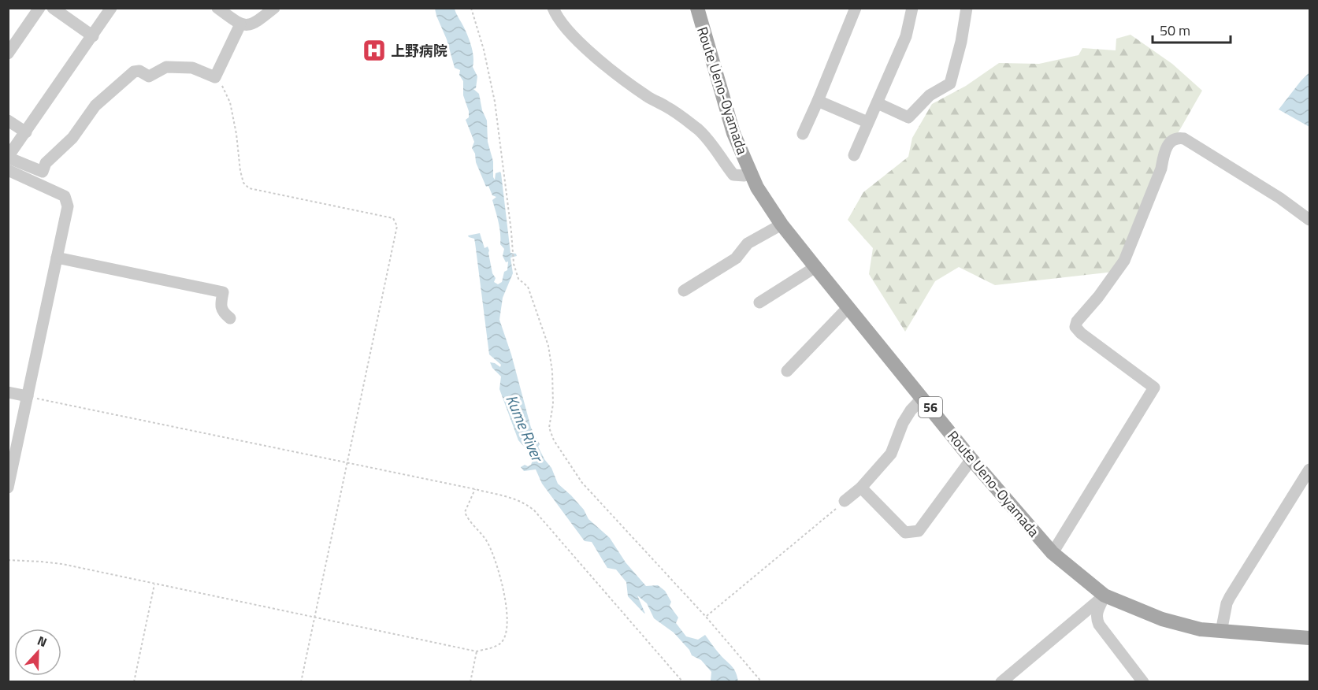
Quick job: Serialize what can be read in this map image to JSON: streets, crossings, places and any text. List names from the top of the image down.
{
  "streets": {
    "main road": ["Route Ueno-Oyamada", "56"]
  },
  "water": ["Kume River"],
  "places": {
    "hospital": ["上野病院"]
  },
  "scale_bar": "50 m",
  "north": "top"
}
